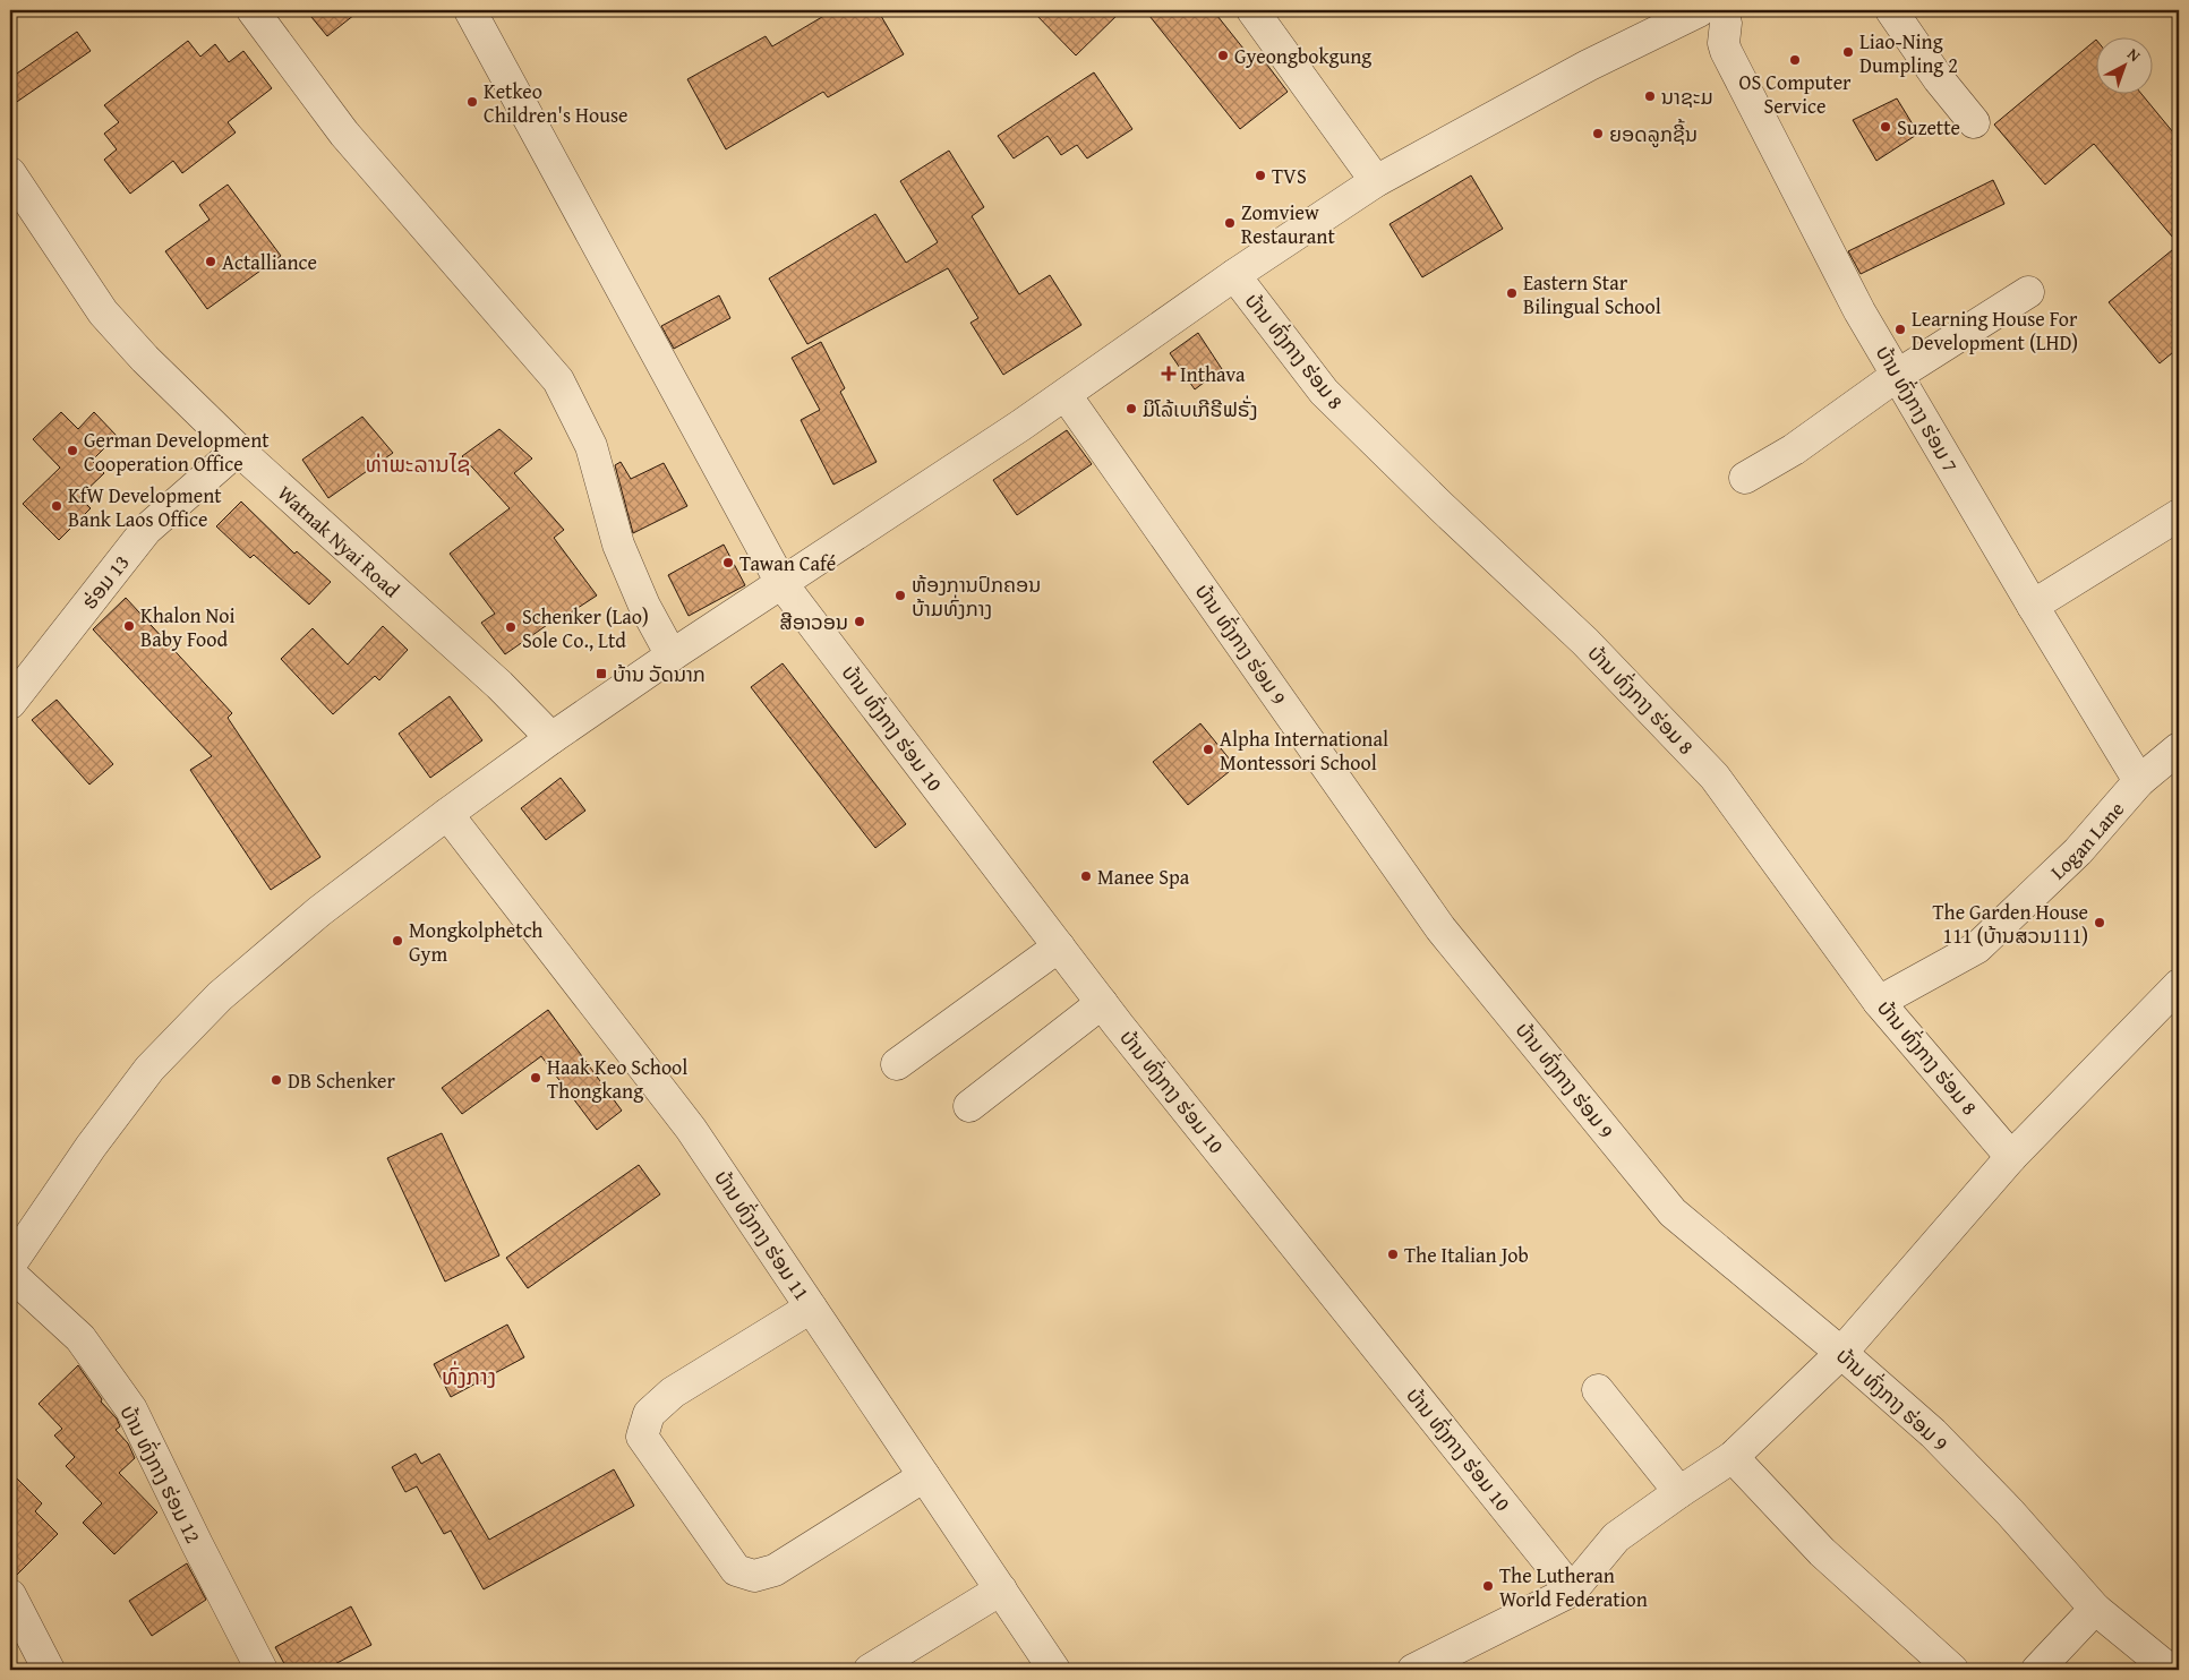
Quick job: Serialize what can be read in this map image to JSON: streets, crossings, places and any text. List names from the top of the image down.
{
  "streets": {
    "street": [
      "ບ້ານ ທົ່ງກາງ ຮ່ອມ 8",
      "ບ້ານ ທົ່ງກາງ ຮ່ອມ 7",
      "Watnak Nyai Road",
      "ຮ່ອມ 13",
      "ບ້ານ ທົ່ງກາງ ຮ່ອມ 9",
      "ບ້ານ ທົ່ງກາງ ຮ່ອມ 10",
      "Logan Lane",
      "ບ້ານ ທົ່ງກາງ ຮ່ອມ 11",
      "ບ້ານ ທົ່ງກາງ ຮ່ອມ 12"
    ]
  },
  "crossings": [
    ["ບ້ານ ທົ່ງກາງ ຮ່ອມ 8", "Logan Lane"],
    ["ບ້ານ ທົ່ງກາງ ຮ່ອມ 7", "Logan Lane"],
    ["Watnak Nyai Road", "ຮ່ອມ 13"]
  ],
  "districts": ["ທ່າພະລານໄຊ", "ທົ່ງກາງ"],
  "places": {
    "other": [
      "Liao-Ning Dumpling 2",
      "Gyeongbokgung",
      "OS Computer Service",
      "ນາຊະມ",
      "Ketkeo Children's House",
      "Suzette",
      "ຍອດລູກຊີ້ນ",
      "TVS",
      "Zomview Restaurant",
      "Actalliance",
      "Eastern Star Bilingual School",
      "Learning House For Development (LHD)",
      "ມິໂລ້ເບເກີຣີຟຣັ່ງ",
      "German Development Cooperation Office",
      "KfW Development Bank Laos Office",
      "Tawan Café",
      "ຫ້ອງການປົກຄອນ ບ້າມທົ່ງກາງ",
      "ສີອາວອນ",
      "Khalon Noi Baby Food",
      "Schenker (Lao) Sole Co., Ltd",
      "Alpha International Montessori School",
      "Manee Spa",
      "The Garden House 111 (ບ້ານສວນ111)",
      "Mongkolphetch Gym",
      "Haak Keo School Thongkang",
      "DB Schenker",
      "The Italian Job",
      "The Lutheran World Federation"
    ],
    "health": ["Inthava"],
    "transit": ["ບ້ານ ວັດນາກ"]
  },
  "north": "top right"
}
